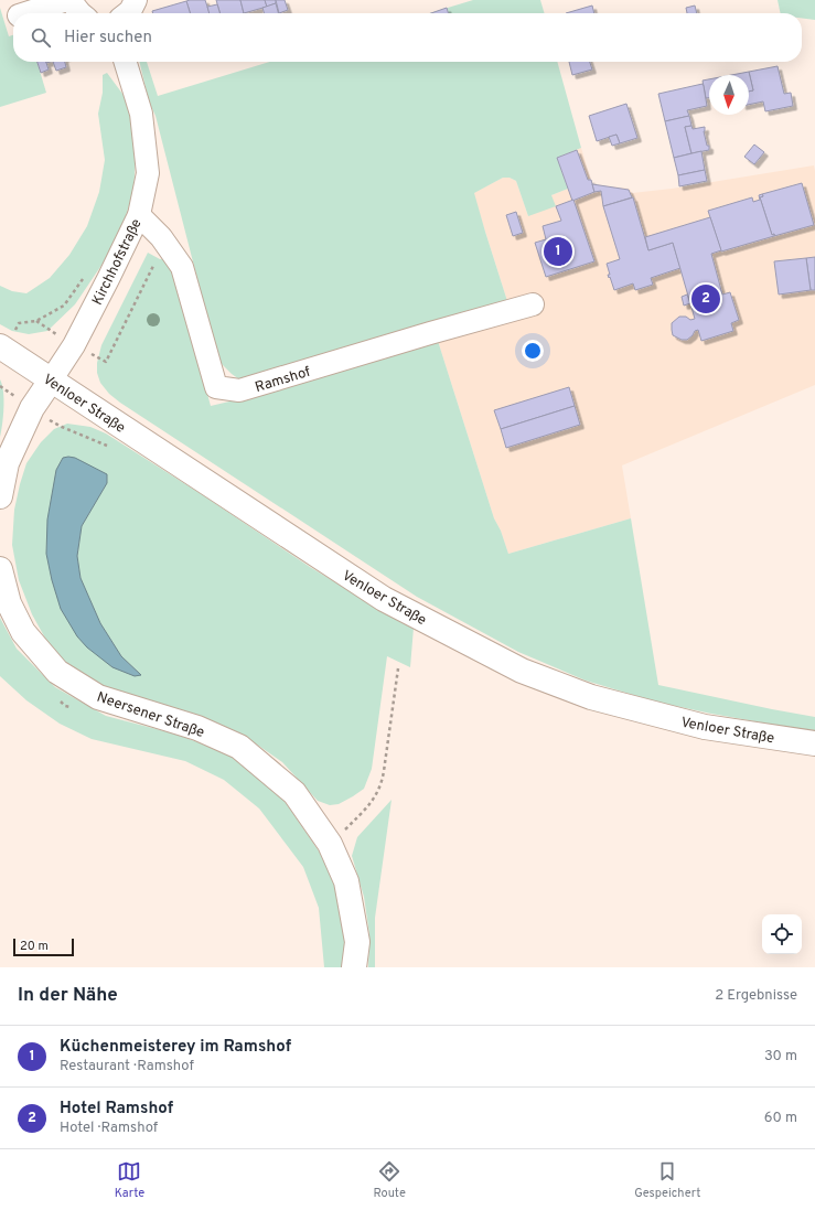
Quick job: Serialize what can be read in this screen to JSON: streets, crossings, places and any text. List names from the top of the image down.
{
  "streets": {
    "main road": ["Venloer Straße", "Neersener Straße"],
    "street": ["Kirchhofstraße", "Ramshof"]
  },
  "crossings": [
    ["Kirchhofstraße", "Ramshof"],
    ["Kirchhofstraße", "Venloer Straße"]
  ],
  "scale_bar": "20 m",
  "north": "bottom",
  "page": {
    "search": "Hier suchen",
    "pins": ["1", "2"],
    "scale": "20 m",
    "heading": ["In der Nähe", "2 Ergebnisse"],
    "list": [
      {
        "mark": "1",
        "name": "Küchenmeisterey im Ramshof",
        "note": "Restaurant · Ramshof",
        "value": "30 m"
      },
      {
        "mark": "2",
        "name": "Hotel Ramshof",
        "note": "Hotel · Ramshof",
        "value": "60 m"
      }
    ],
    "nav": ["Karte", "Route", "Gespeichert"]
  }
}
